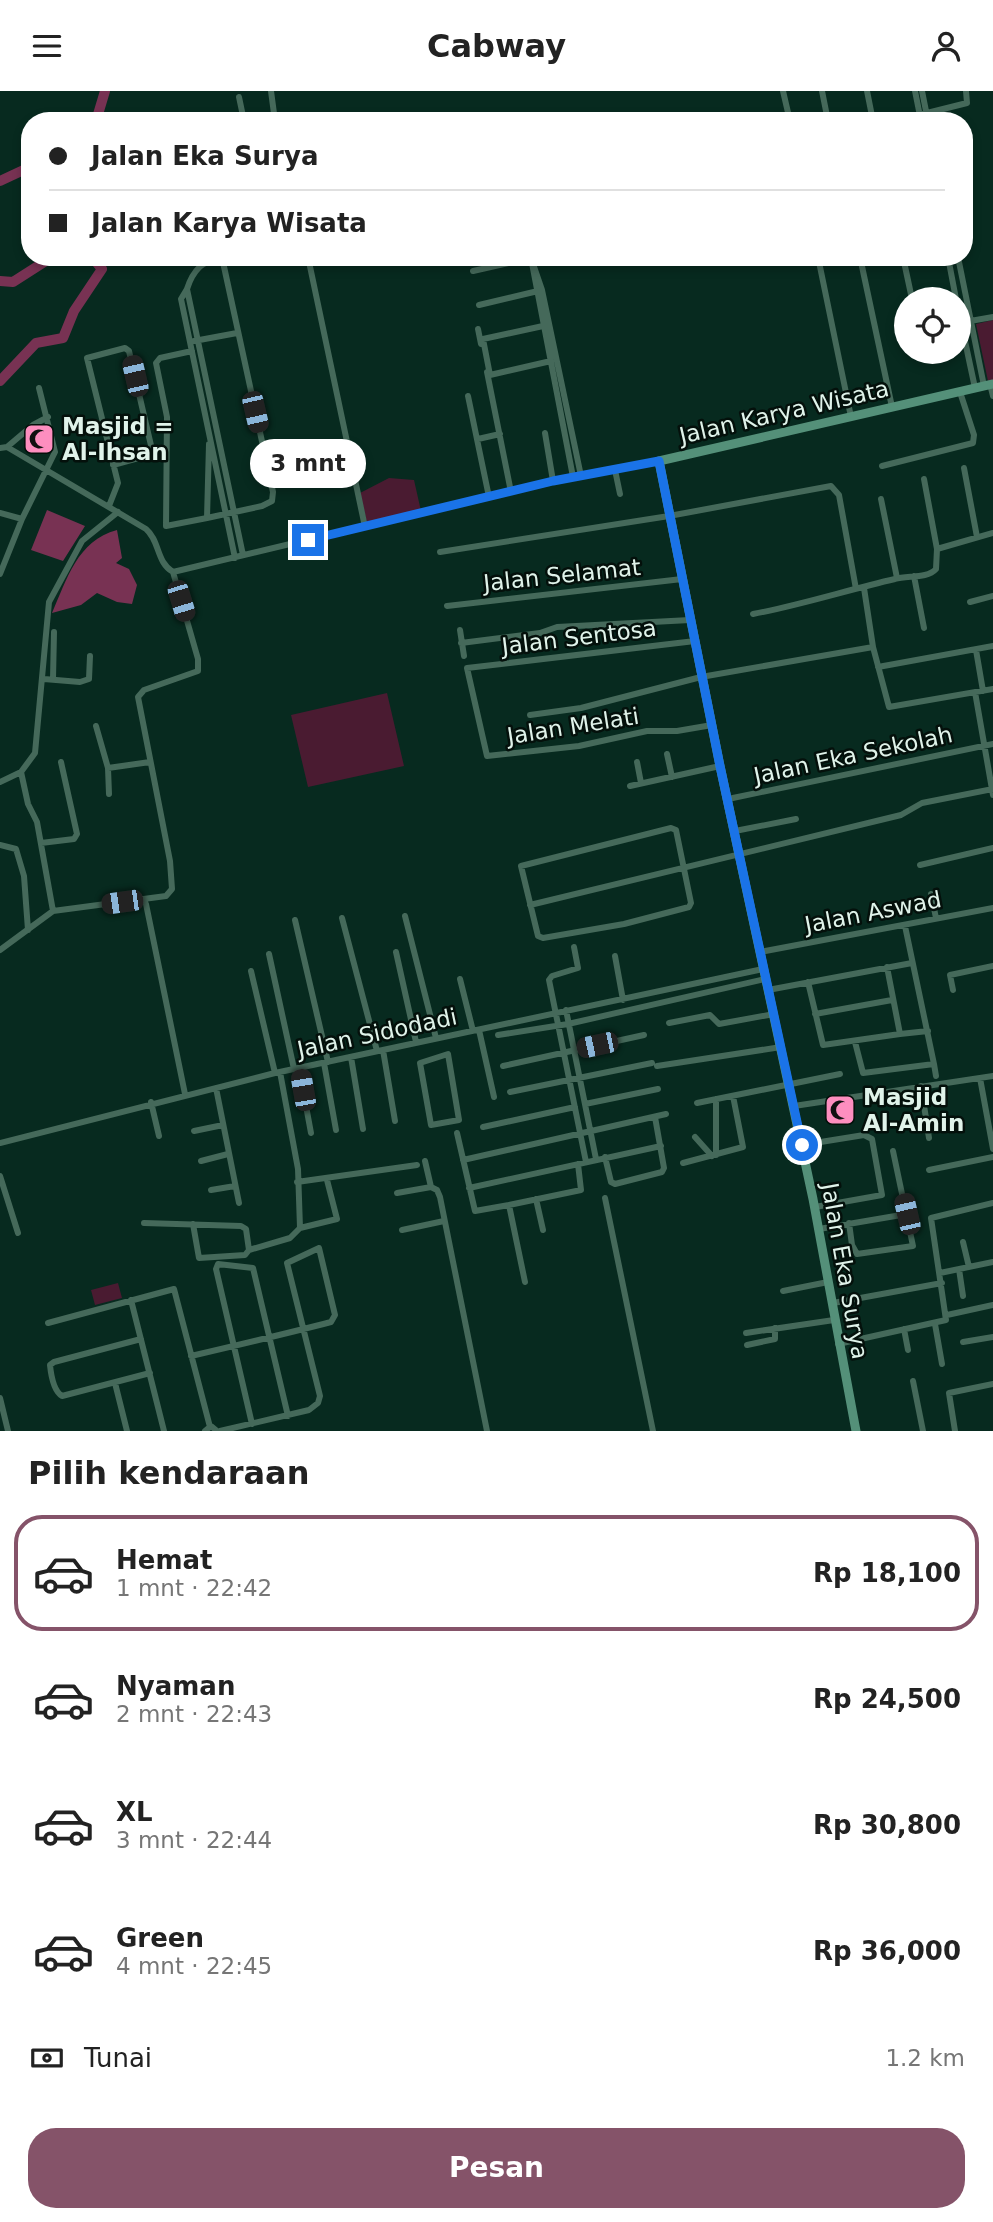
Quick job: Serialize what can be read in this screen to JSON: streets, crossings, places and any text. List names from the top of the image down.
{
  "streets": {
    "street": [
      "Jalan Karya Wisata",
      "Jalan Selamat",
      "Jalan Sentosa",
      "Jalan Melati",
      "Jalan Eka Sekolah",
      "Jalan Aswad",
      "Jalan Sidodadi",
      "Jalan Eka Surya"
    ]
  },
  "crossings": [
    ["Jalan Karya Wisata", "Jalan Eka Surya"],
    ["Jalan Selamat", "Jalan Eka Surya"],
    ["Jalan Sentosa", "Jalan Melati"],
    ["Jalan Sentosa", "Jalan Eka Surya"],
    ["Jalan Melati", "Jalan Eka Surya"],
    ["Jalan Eka Sekolah", "Jalan Eka Surya"],
    ["Jalan Aswad", "Jalan Eka Surya"],
    ["Jalan Sidodadi", "Jalan Eka Surya"]
  ],
  "places": {
    "mosque": ["Masjid = Al-Ihsan", "Masjid Al-Amin"]
  },
  "page": {
    "header": "Cabway",
    "banner": ["Jalan Eka Surya", "Jalan Karya Wisata"],
    "bubble": "3 mnt",
    "heading": "Pilih kendaraan",
    "list": [
      {
        "name": "Hemat",
        "note": "1 mnt · 22:42",
        "value": "Rp 18,100"
      },
      {
        "name": "Nyaman",
        "note": "2 mnt · 22:43",
        "value": "Rp 24,500"
      },
      {
        "name": "XL",
        "note": "3 mnt · 22:44",
        "value": "Rp 30,800"
      },
      {
        "name": "Green",
        "note": "4 mnt · 22:45",
        "value": "Rp 36,000"
      }
    ],
    "pay": ["Tunai", "1.2 km"],
    "buttons": "Pesan"
  }
}
